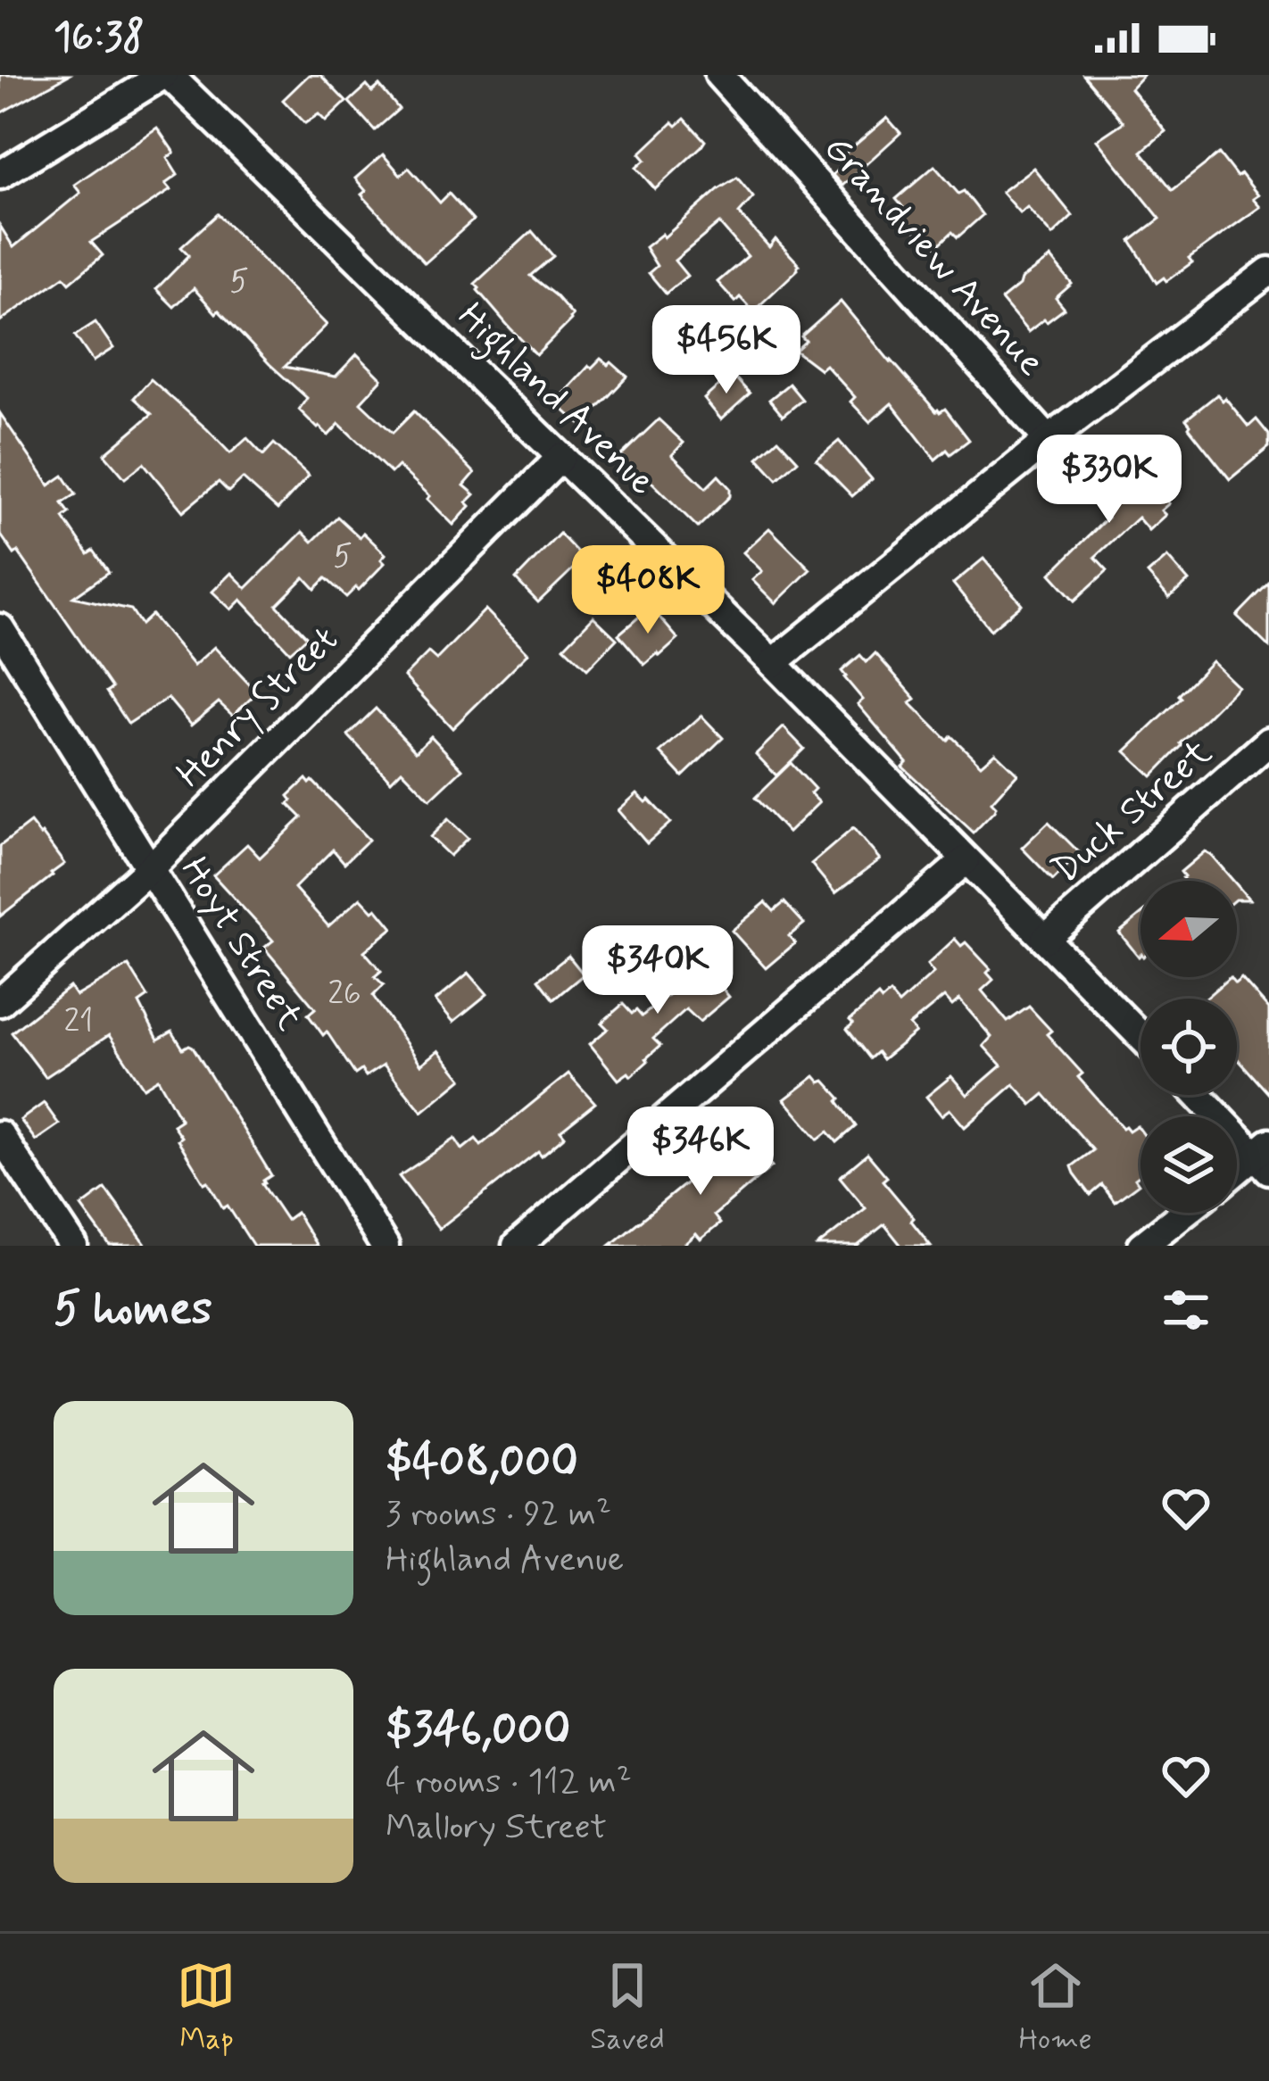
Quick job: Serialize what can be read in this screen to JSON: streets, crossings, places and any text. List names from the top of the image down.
{
  "streets": {
    "street": [
      "Grandview Avenue",
      "Highland Avenue",
      "Henry Street",
      "Duck Street",
      "Hoyt Street"
    ]
  },
  "crossings": [
    ["Highland Avenue", "Henry Street"],
    ["Highland Avenue", "Duck Street"],
    ["Henry Street", "Hoyt Street"]
  ],
  "house_numbers": [
    "5",
    "5",
    "26",
    "21"
  ],
  "north": "left",
  "page": {
    "status": "16:38",
    "price": [
      "$456K",
      "$330K",
      "$408K",
      "$340K",
      "$346K"
    ],
    "heading": "5 homes",
    "list": [
      {
        "name": "$408,000",
        "note": "3 rooms · 92 m² · Highland Avenue"
      },
      {
        "name": "$346,000",
        "note": "4 rooms · 112 m² · Mallory Street"
      }
    ],
    "tabs": ["Map", "Saved", "Home"]
  }
}
